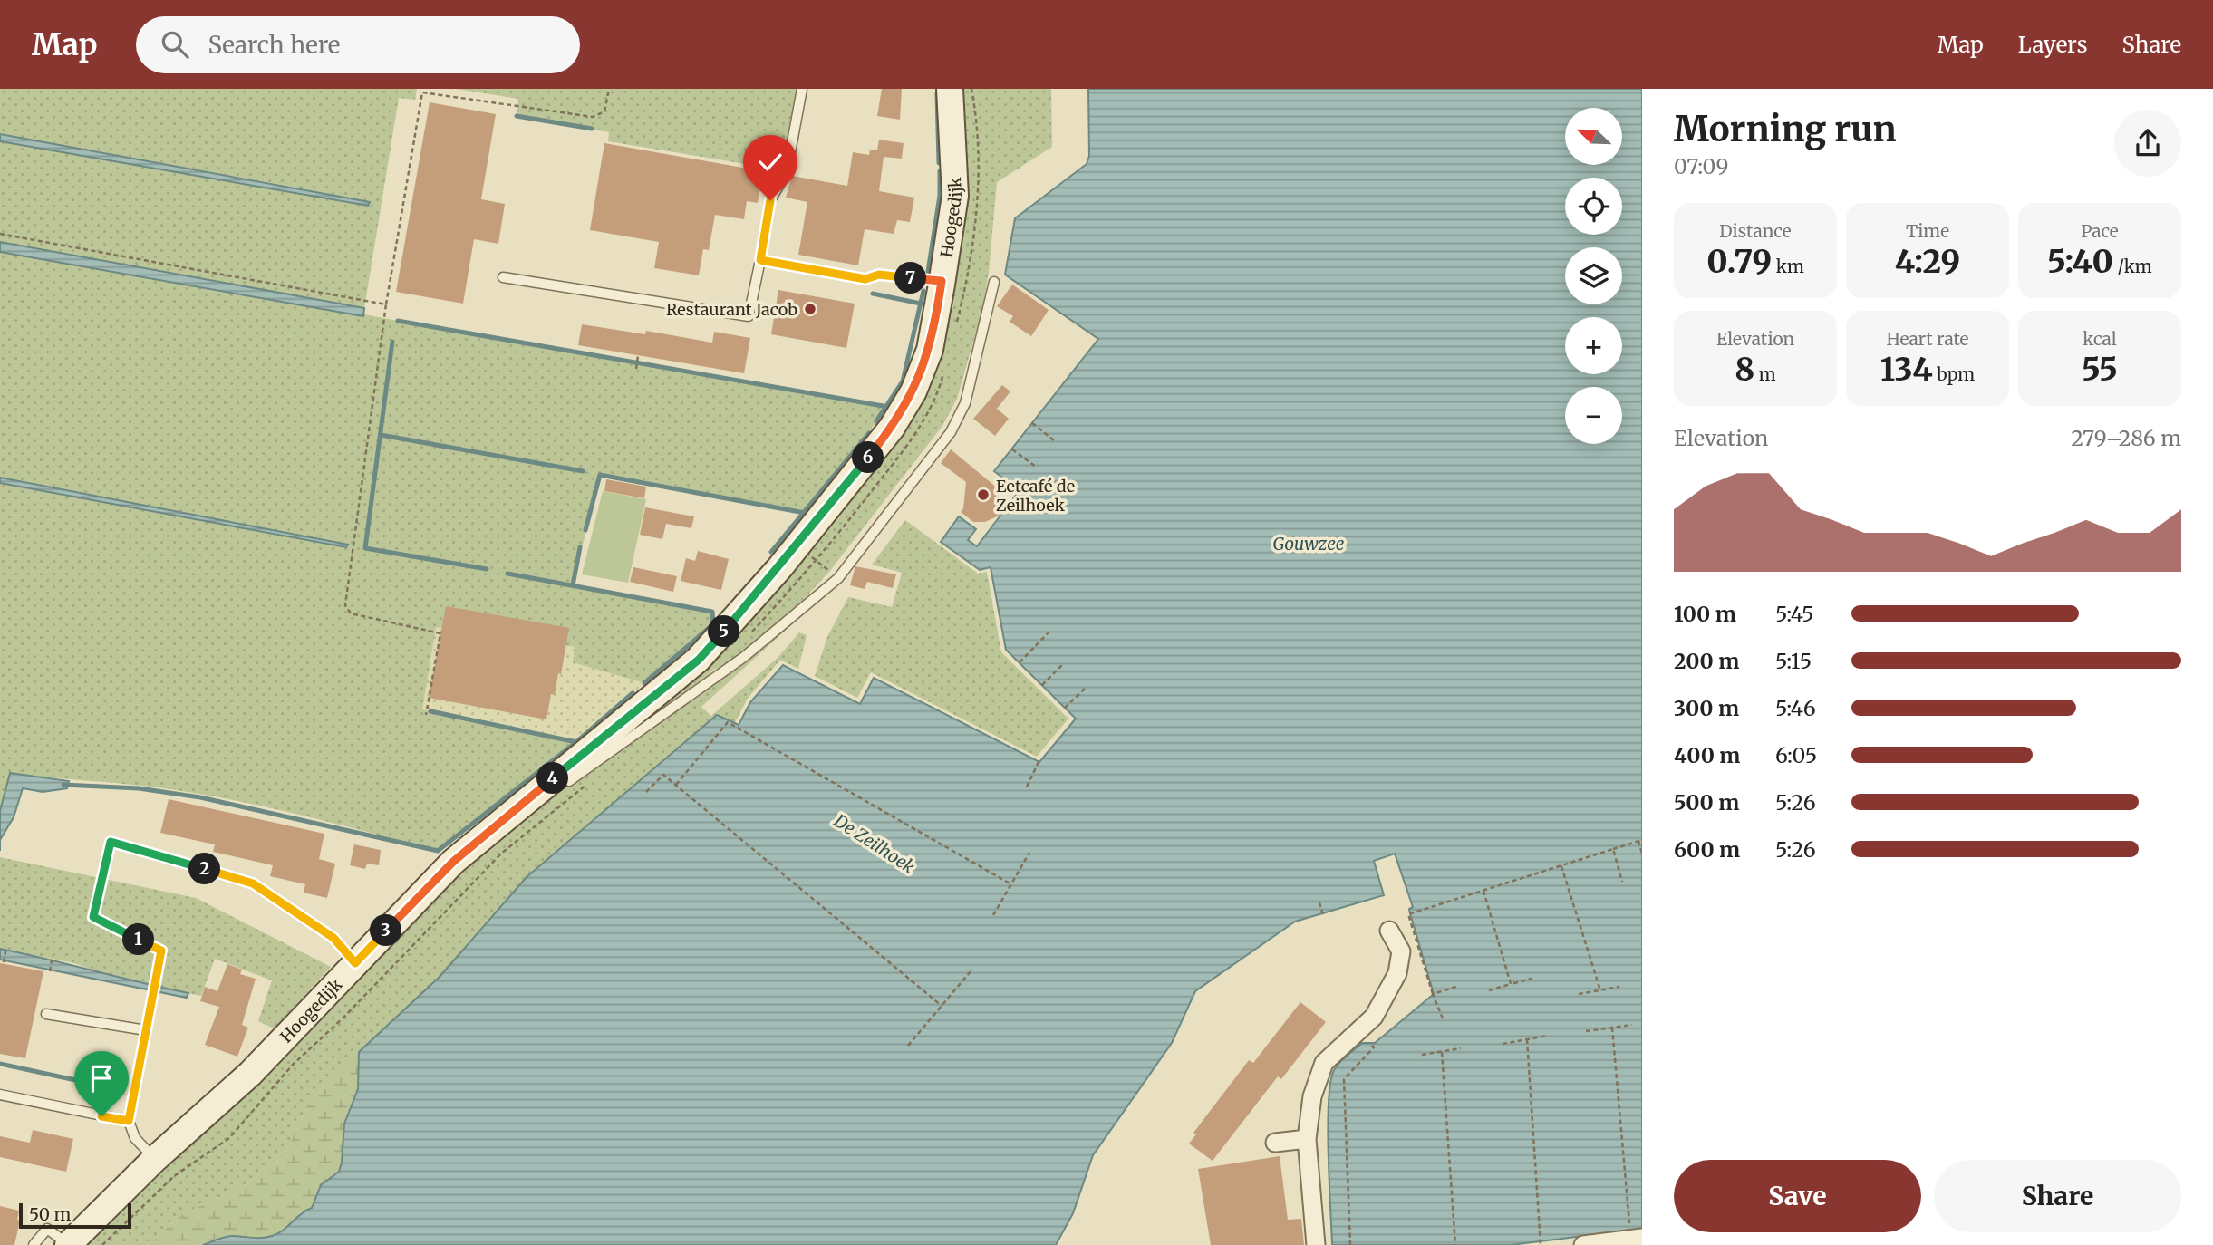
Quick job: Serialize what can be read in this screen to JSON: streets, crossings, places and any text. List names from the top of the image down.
{
  "streets": {
    "street": ["Hoogedijk"]
  },
  "water": ["Gouwzee", "De Zeilhoek"],
  "places": ["Restaurant Jacob", "Eetcafé de Zeilhoek"],
  "scale_bar": "50 m",
  "north": "top left",
  "page": {
    "header": "Map",
    "search": "Search here",
    "nav": ["Map", "Layers", "Share"],
    "heading": ["Morning run", "07:09"],
    "map_buttons": ["+", "−"],
    "stats": [
      ["Distance", "0.79 km"],
      ["Time", "4:29"],
      ["Pace", "5:40 /km"],
      ["Elevation", "8 m"],
      ["Heart rate", "134 bpm"],
      ["kcal", "55"]
    ],
    "pins": [
      "7",
      "6",
      "5",
      "4",
      "2",
      "3",
      "1"
    ],
    "chart": ["Elevation", "279–286 m"],
    "list": [
      {
        "name": "100 m",
        "note": "5:45"
      },
      {
        "name": "200 m",
        "note": "5:15"
      },
      {
        "name": "300 m",
        "note": "5:46"
      },
      {
        "name": "400 m",
        "note": "6:05"
      },
      {
        "name": "500 m",
        "note": "5:26"
      },
      {
        "name": "600 m",
        "note": "5:26"
      }
    ],
    "buttons": ["Save", "Share"],
    "scale": "50 m"
  }
}
